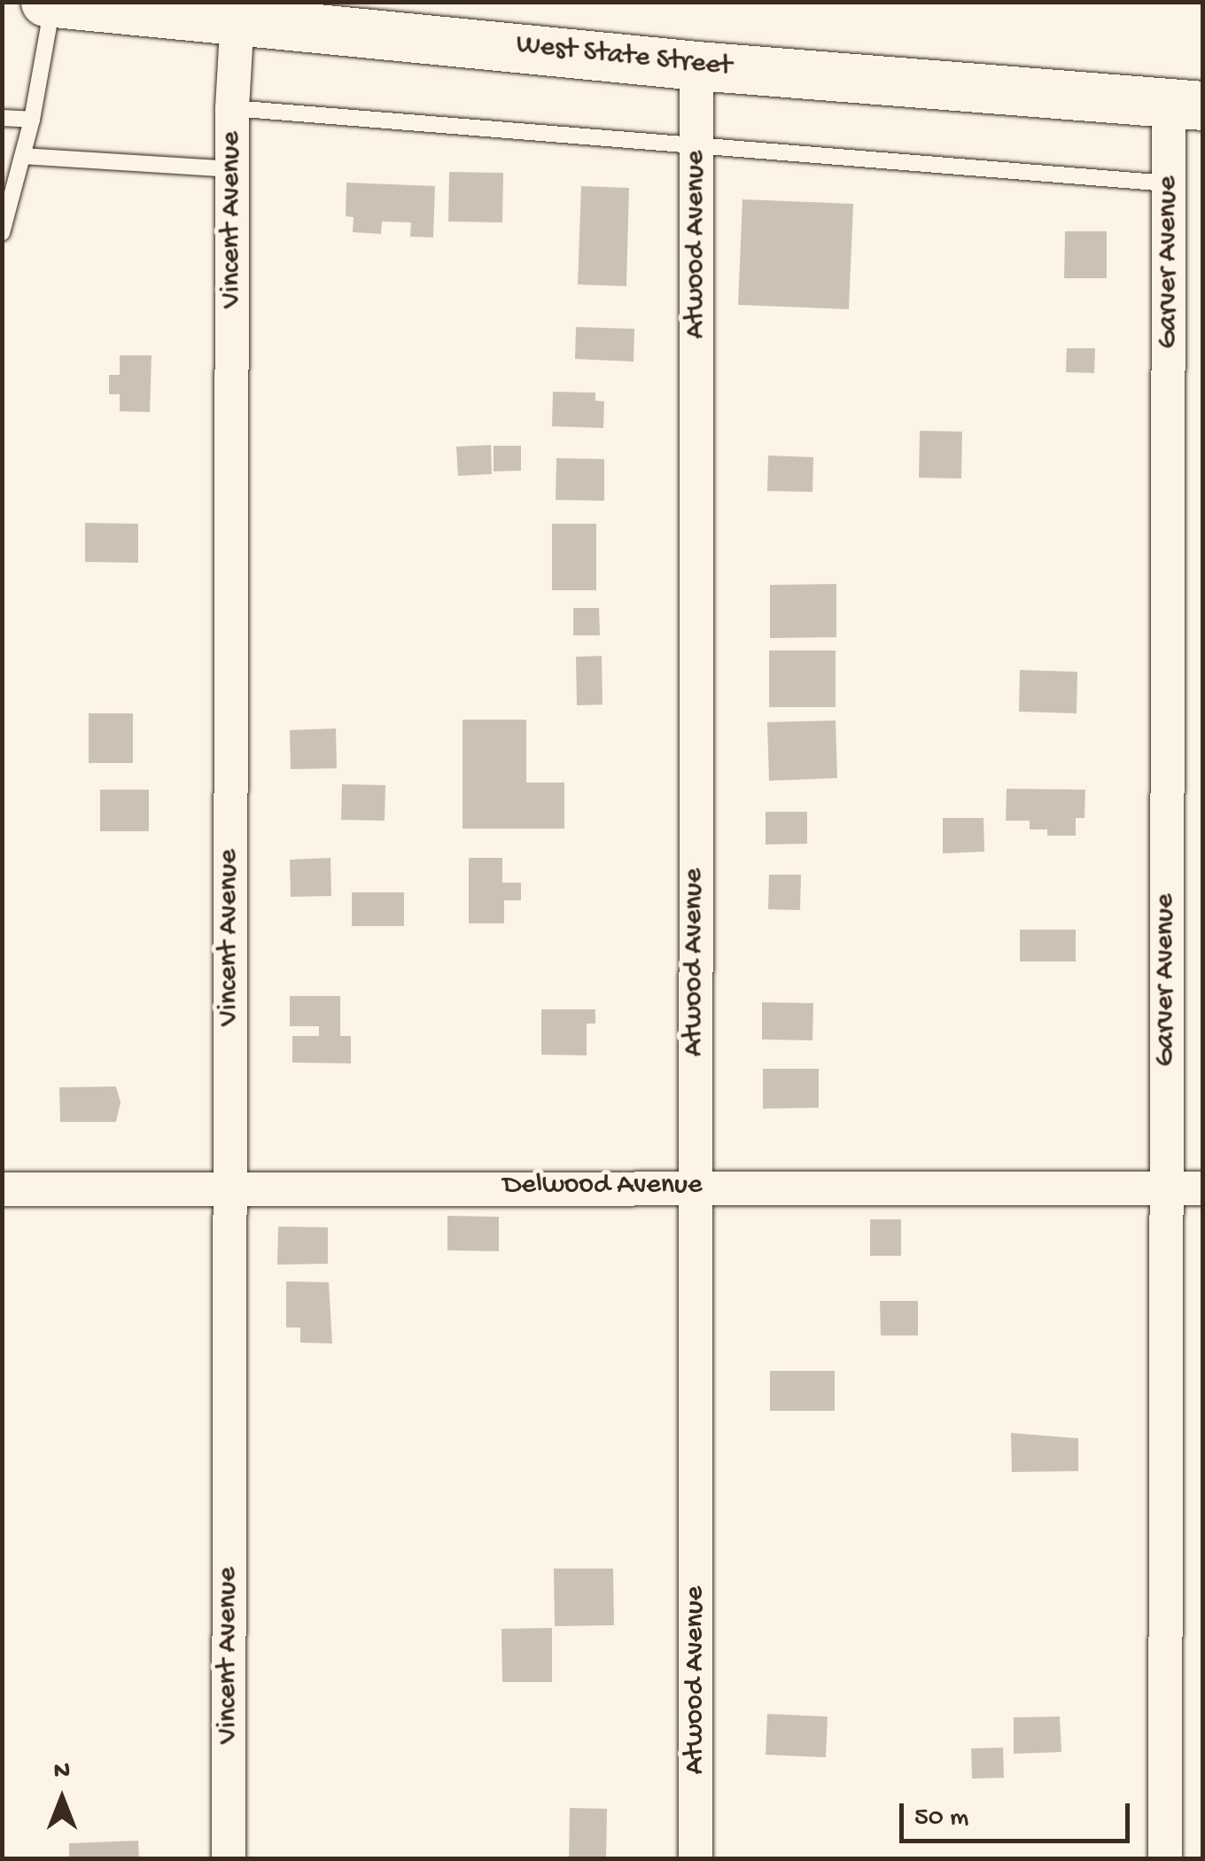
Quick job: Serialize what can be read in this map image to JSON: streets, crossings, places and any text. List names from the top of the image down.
{
  "streets": {
    "main road": ["West State Street"],
    "street": [
      "Vincent Avenue",
      "Atwood Avenue",
      "Garver Avenue",
      "Delwood Avenue"
    ]
  },
  "crossings": [
    ["West State Street", "Vincent Avenue"],
    ["West State Street", "Atwood Avenue"],
    ["West State Street", "Garver Avenue"],
    ["Vincent Avenue", "Delwood Avenue"],
    ["Atwood Avenue", "Delwood Avenue"],
    ["Garver Avenue", "Delwood Avenue"]
  ],
  "scale_bar": "50 m",
  "north": "top"
}
